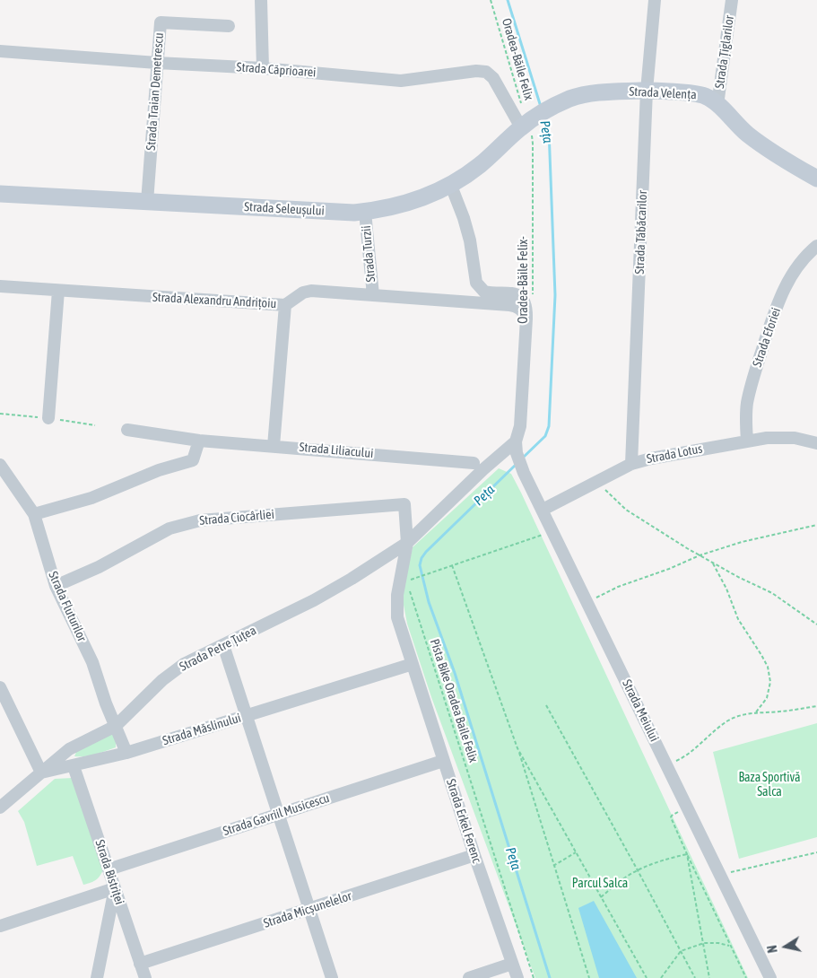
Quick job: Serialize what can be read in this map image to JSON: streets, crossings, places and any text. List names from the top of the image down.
{
  "streets": {
    "main road": ["Strada Velența", "Strada Seleușului"],
    "street": [
      "Strada Țiglarilor",
      "Strada Căprioarei",
      "Strada Traian Demetrescu",
      "Strada Tăbăcarilor",
      "Strada Turzii",
      "Strada Alexandru Andrițoiu",
      "Strada Eforiei",
      "Strada Liliacului",
      "Strada Lotus",
      "Strada Ciocârliei",
      "Strada Fluturilor",
      "Strada Petre Țuțea",
      "Strada Meiului",
      "Strada Măslinului",
      "Strada Gavriil Musicescu",
      "Strada Erkel Ferenc",
      "Strada Bistriței",
      "Strada Micșunelelor"
    ],
    "path": ["Oradea-Băile Felix", "Oradea-Băile Felix-", "Pista Bike Oradea Baile Felix"]
  },
  "crossings": [
    ["Strada Țiglarilor", "Strada Velența"],
    ["Oradea-Băile Felix", "Strada Căprioarei"],
    ["Oradea-Băile Felix", "Strada Velența"],
    ["Oradea-Băile Felix", "Strada Seleușului"],
    ["Oradea-Băile Felix", "Oradea-Băile Felix-"],
    ["Strada Căprioarei", "Strada Traian Demetrescu"],
    ["Strada Căprioarei", "Strada Velența"],
    ["Strada Căprioarei", "Strada Seleușului"],
    ["Strada Căprioarei", "Oradea-Băile Felix-"],
    ["Strada Traian Demetrescu", "Strada Seleușului"],
    ["Strada Velența", "Strada Seleușului"],
    ["Strada Velența", "Strada Tăbăcarilor"],
    ["Strada Velența", "Oradea-Băile Felix-"],
    ["Strada Seleușului", "Strada Turzii"],
    ["Strada Seleușului", "Oradea-Băile Felix-"],
    ["Strada Tăbăcarilor", "Strada Lotus"],
    ["Strada Turzii", "Strada Alexandru Andrițoiu"],
    ["Strada Eforiei", "Strada Lotus"],
    ["Strada Lotus", "Strada Meiului"],
    ["Strada Ciocârliei", "Strada Fluturilor"],
    ["Strada Ciocârliei", "Strada Erkel Ferenc"],
    ["Strada Fluturilor", "Strada Petre Țuțea"],
    ["Strada Fluturilor", "Strada Măslinului"],
    ["Strada Petre Țuțea", "Strada Meiului"],
    ["Strada Petre Țuțea", "Strada Măslinului"],
    ["Strada Petre Țuțea", "Strada Erkel Ferenc"],
    ["Strada Măslinului", "Strada Erkel Ferenc"],
    ["Strada Măslinului", "Strada Bistriței"],
    ["Strada Gavriil Musicescu", "Strada Erkel Ferenc"],
    ["Strada Gavriil Musicescu", "Strada Bistriței"],
    ["Strada Erkel Ferenc", "Strada Micșunelelor"],
    ["Strada Bistriței", "Strada Micșunelelor"]
  ],
  "water": ["Peța"],
  "parks": ["Baza Sportivă Salca", "Parcul Salca"],
  "north": "left"
}
